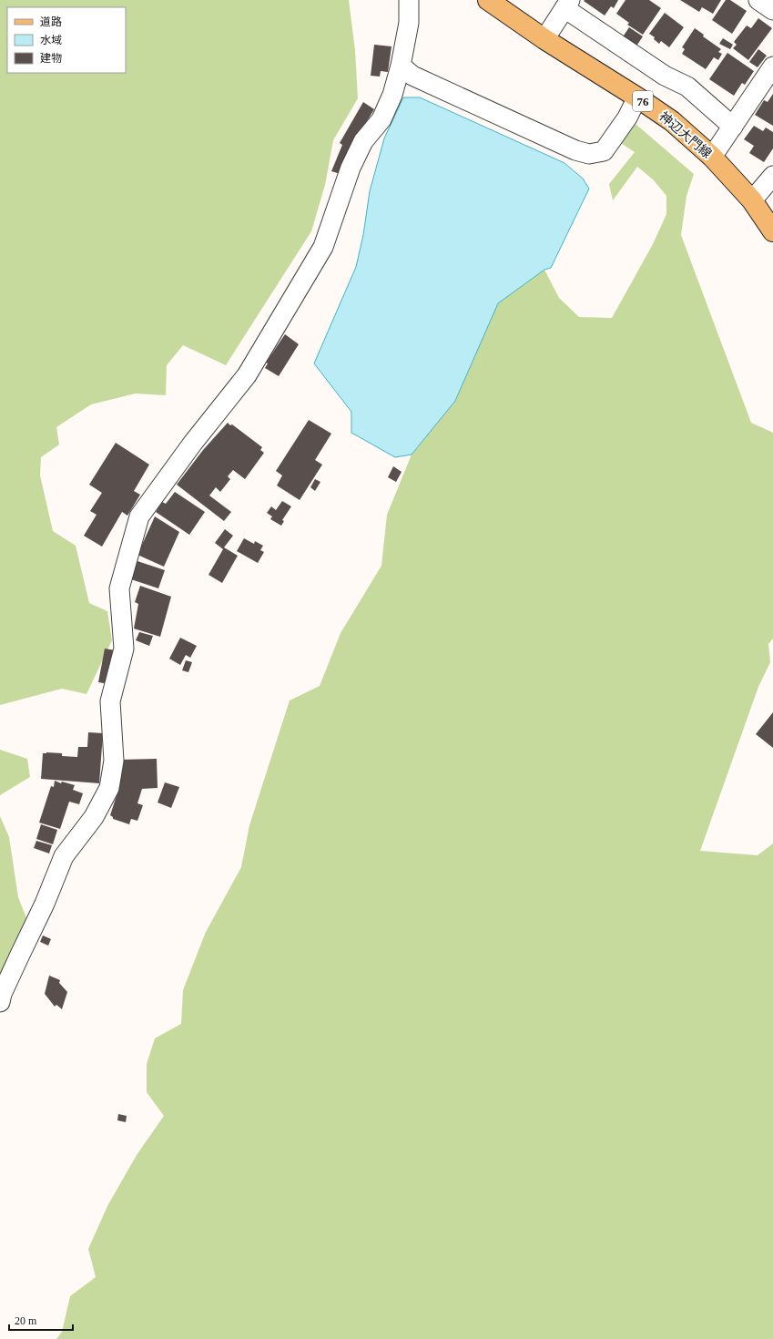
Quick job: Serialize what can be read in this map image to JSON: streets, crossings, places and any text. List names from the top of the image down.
{
  "streets": {
    "main road": ["76", "神辺大門線"]
  },
  "legend": ["道路", "水域", "建物"],
  "scale_bar": "20 m"
}
